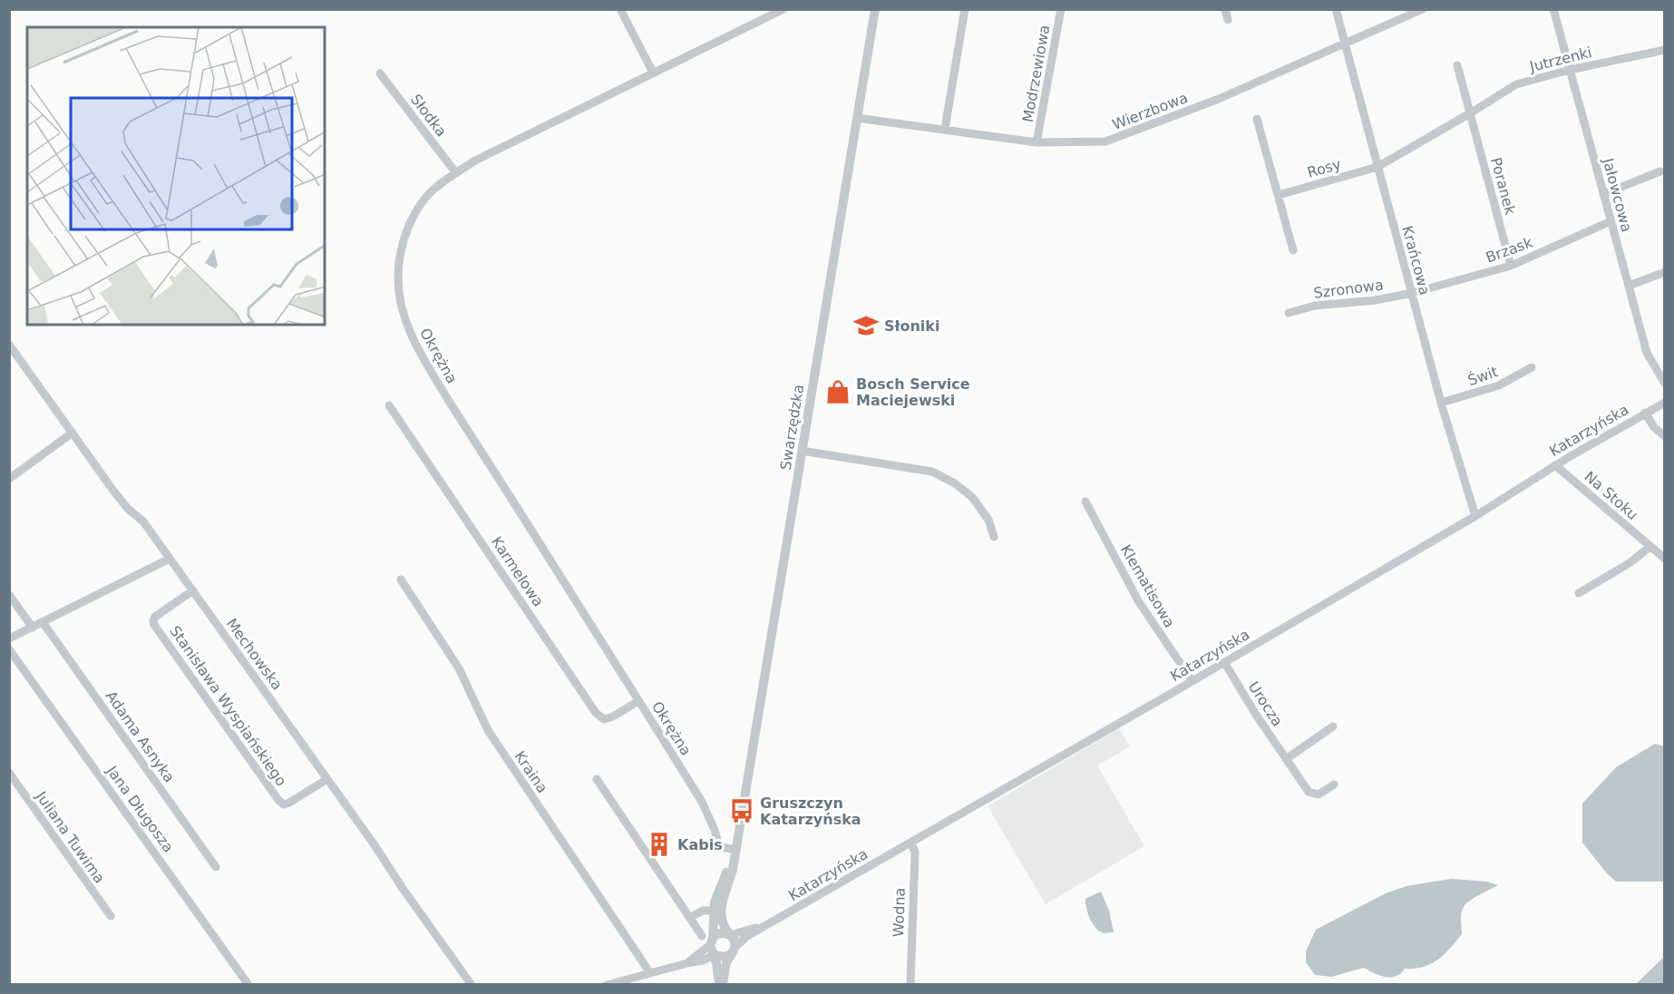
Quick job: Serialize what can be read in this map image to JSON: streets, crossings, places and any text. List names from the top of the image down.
{
  "streets": {
    "street": [
      "Jutrzenki",
      "Modrzewiowa",
      "Wierzbowa",
      "Słodka",
      "Rosy",
      "Poranek",
      "Jałowcowa",
      "Brzask",
      "Krańcowa",
      "Szronowa",
      "Okrężna",
      "Świt",
      "Swarzędzka",
      "Katarzyńska",
      "Na Stoku",
      "Karmelowa",
      "Klematisowa",
      "Mechowska",
      "Urocza",
      "Stanisława Wyspiańskiego",
      "Adama Asnyka",
      "Kraina",
      "Jana Długosza",
      "Juliana Tuwima",
      "Wodna"
    ]
  },
  "crossings": [
    ["Jutrzenki", "Rosy"],
    ["Jutrzenki", "Poranek"],
    ["Jutrzenki", "Jałowcowa"],
    ["Jutrzenki", "Krańcowa"],
    ["Modrzewiowa", "Wierzbowa"],
    ["Wierzbowa", "Krańcowa"],
    ["Wierzbowa", "Swarzędzka"],
    ["Słodka", "Okrężna"],
    ["Rosy", "Krańcowa"],
    ["Poranek", "Brzask"],
    ["Jałowcowa", "Brzask"],
    ["Brzask", "Krańcowa"],
    ["Brzask", "Szronowa"],
    ["Krańcowa", "Szronowa"],
    ["Krańcowa", "Świt"],
    ["Krańcowa", "Katarzyńska"],
    ["Okrężna", "Swarzędzka"],
    ["Okrężna", "Karmelowa"],
    ["Swarzędzka", "Katarzyńska"],
    ["Katarzyńska", "Na Stoku"],
    ["Katarzyńska", "Klematisowa"],
    ["Katarzyńska", "Urocza"],
    ["Katarzyńska", "Wodna"],
    ["Mechowska", "Stanisława Wyspiańskiego"]
  ],
  "places": {
    "school or university": ["Słoniki"],
    "shop": ["Bosch Service Maciejewski"],
    "bus stop": ["Gruszczyn Katarzyńska"],
    "building": ["Kabis"]
  }
}
